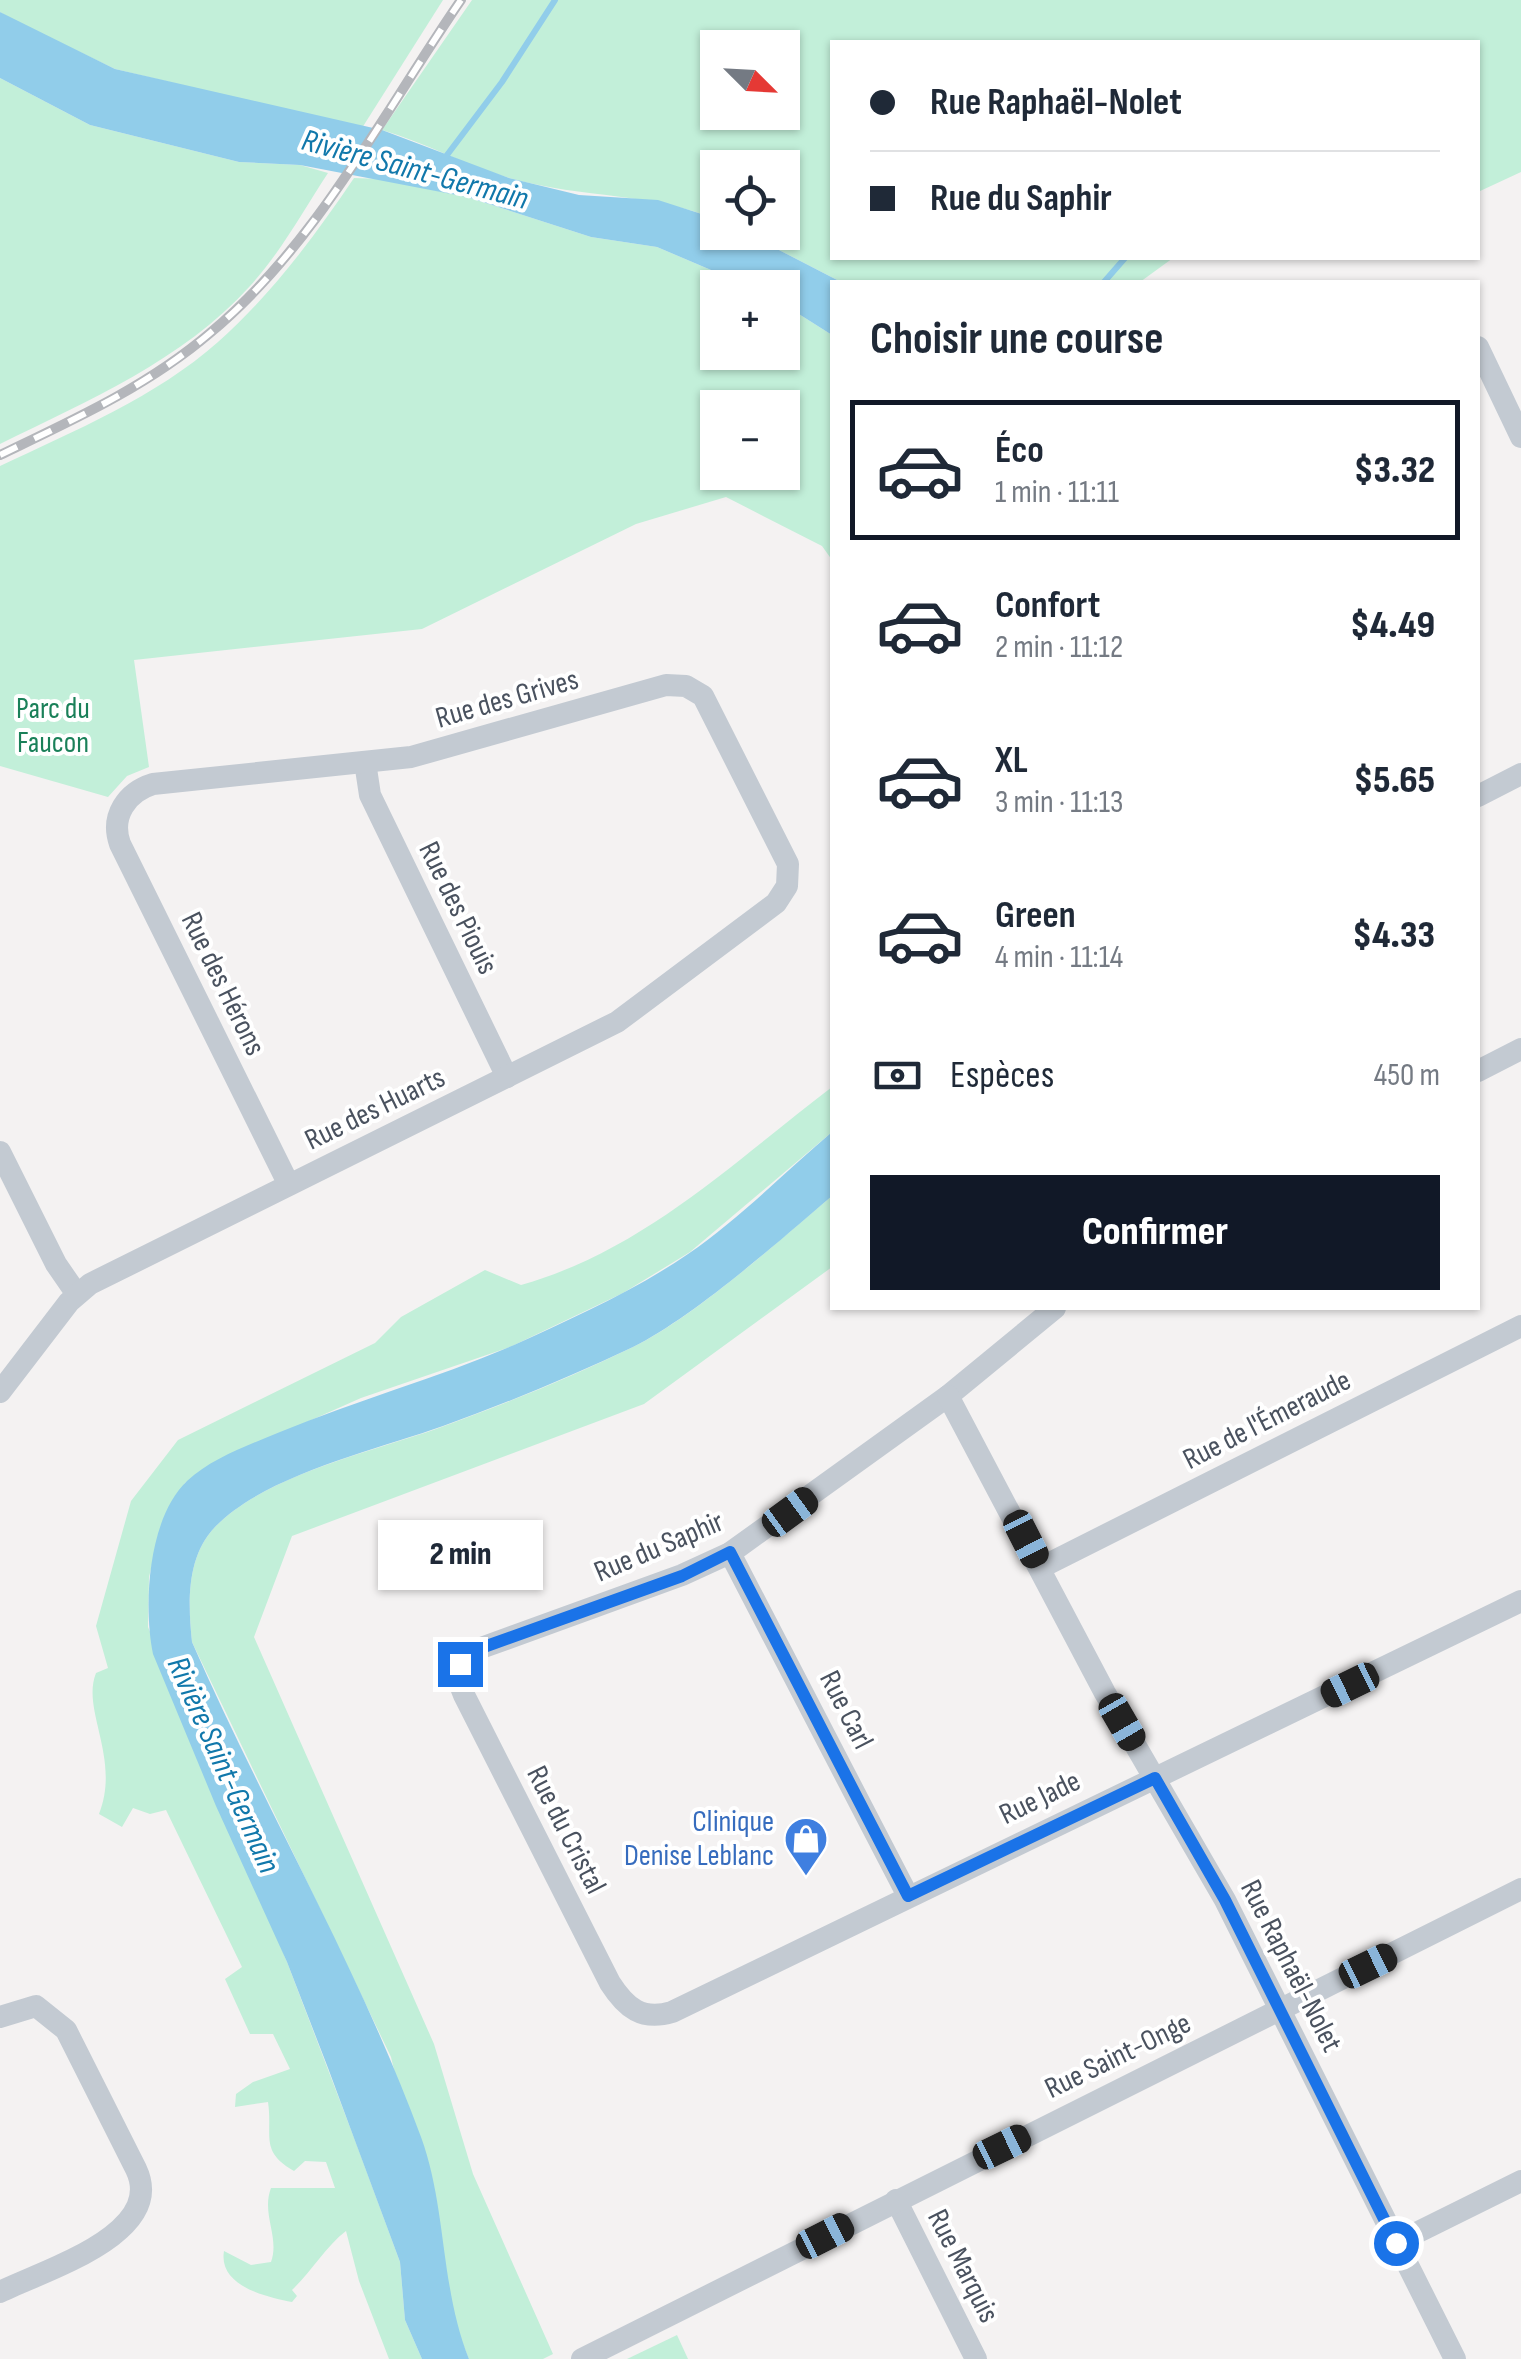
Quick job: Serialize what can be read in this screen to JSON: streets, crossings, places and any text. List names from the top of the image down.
{
  "streets": {
    "street": [
      "Rue des Grives",
      "Rue des Piouis",
      "Rue des Hérons",
      "Rue des Huarts",
      "Rue de l'Émeraude",
      "Rue du Saphir",
      "Rue Carl",
      "Rue Jade",
      "Rue du Cristal",
      "Rue Raphaël-Nolet",
      "Rue Saint-Onge",
      "Rue Marquis"
    ]
  },
  "crossings": [
    ["Rue des Grives", "Rue des Piouis"],
    ["Rue des Grives", "Rue des Hérons"],
    ["Rue des Grives", "Rue des Huarts"],
    ["Rue des Piouis", "Rue des Huarts"],
    ["Rue des Hérons", "Rue des Huarts"],
    ["Rue de l'Émeraude", "Rue Raphaël-Nolet"],
    ["Rue du Saphir", "Rue Carl"],
    ["Rue du Saphir", "Rue du Cristal"],
    ["Rue du Saphir", "Rue Raphaël-Nolet"],
    ["Rue Carl", "Rue Jade"],
    ["Rue Jade", "Rue du Cristal"],
    ["Rue Jade", "Rue Raphaël-Nolet"],
    ["Rue Raphaël-Nolet", "Rue Saint-Onge"],
    ["Rue Saint-Onge", "Rue Marquis"]
  ],
  "water": ["Rivière Saint-Germain"],
  "parks": ["Parc du Faucon"],
  "places": {
    "shop": ["Clinique Denise Leblanc"]
  },
  "north": "bottom right",
  "page": {
    "map_buttons": ["+", "−"],
    "banner": ["Rue Raphaël-Nolet", "Rue du Saphir"],
    "heading": "Choisir une course",
    "list": [
      {
        "name": "Éco",
        "note": "1 min · 11:11",
        "value": "$3.32"
      },
      {
        "name": "Confort",
        "note": "2 min · 11:12",
        "value": "$4.49"
      },
      {
        "name": "XL",
        "note": "3 min · 11:13",
        "value": "$5.65"
      },
      {
        "name": "Green",
        "note": "4 min · 11:14",
        "value": "$4.33"
      }
    ],
    "pay": ["Espèces", "450 m"],
    "buttons": "Confirmer",
    "bubble": "2 min"
  }
}
